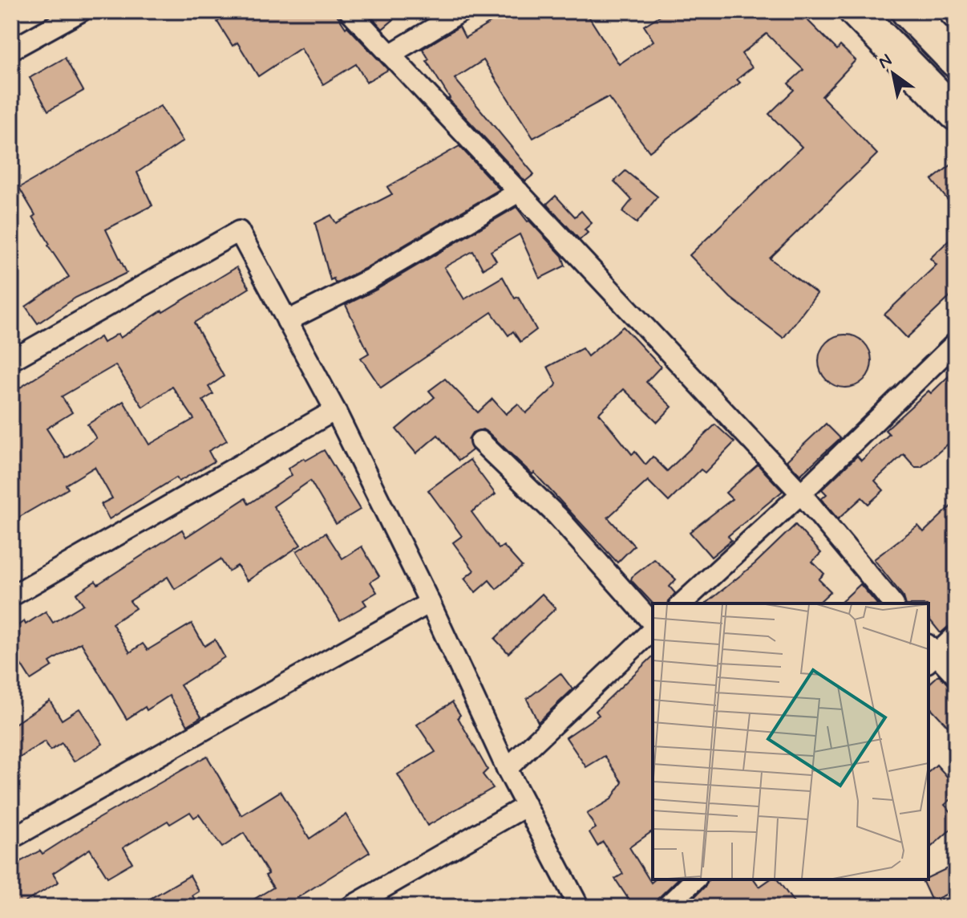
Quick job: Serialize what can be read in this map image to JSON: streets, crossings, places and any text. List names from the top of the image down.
{
  "north": "top left"
}
